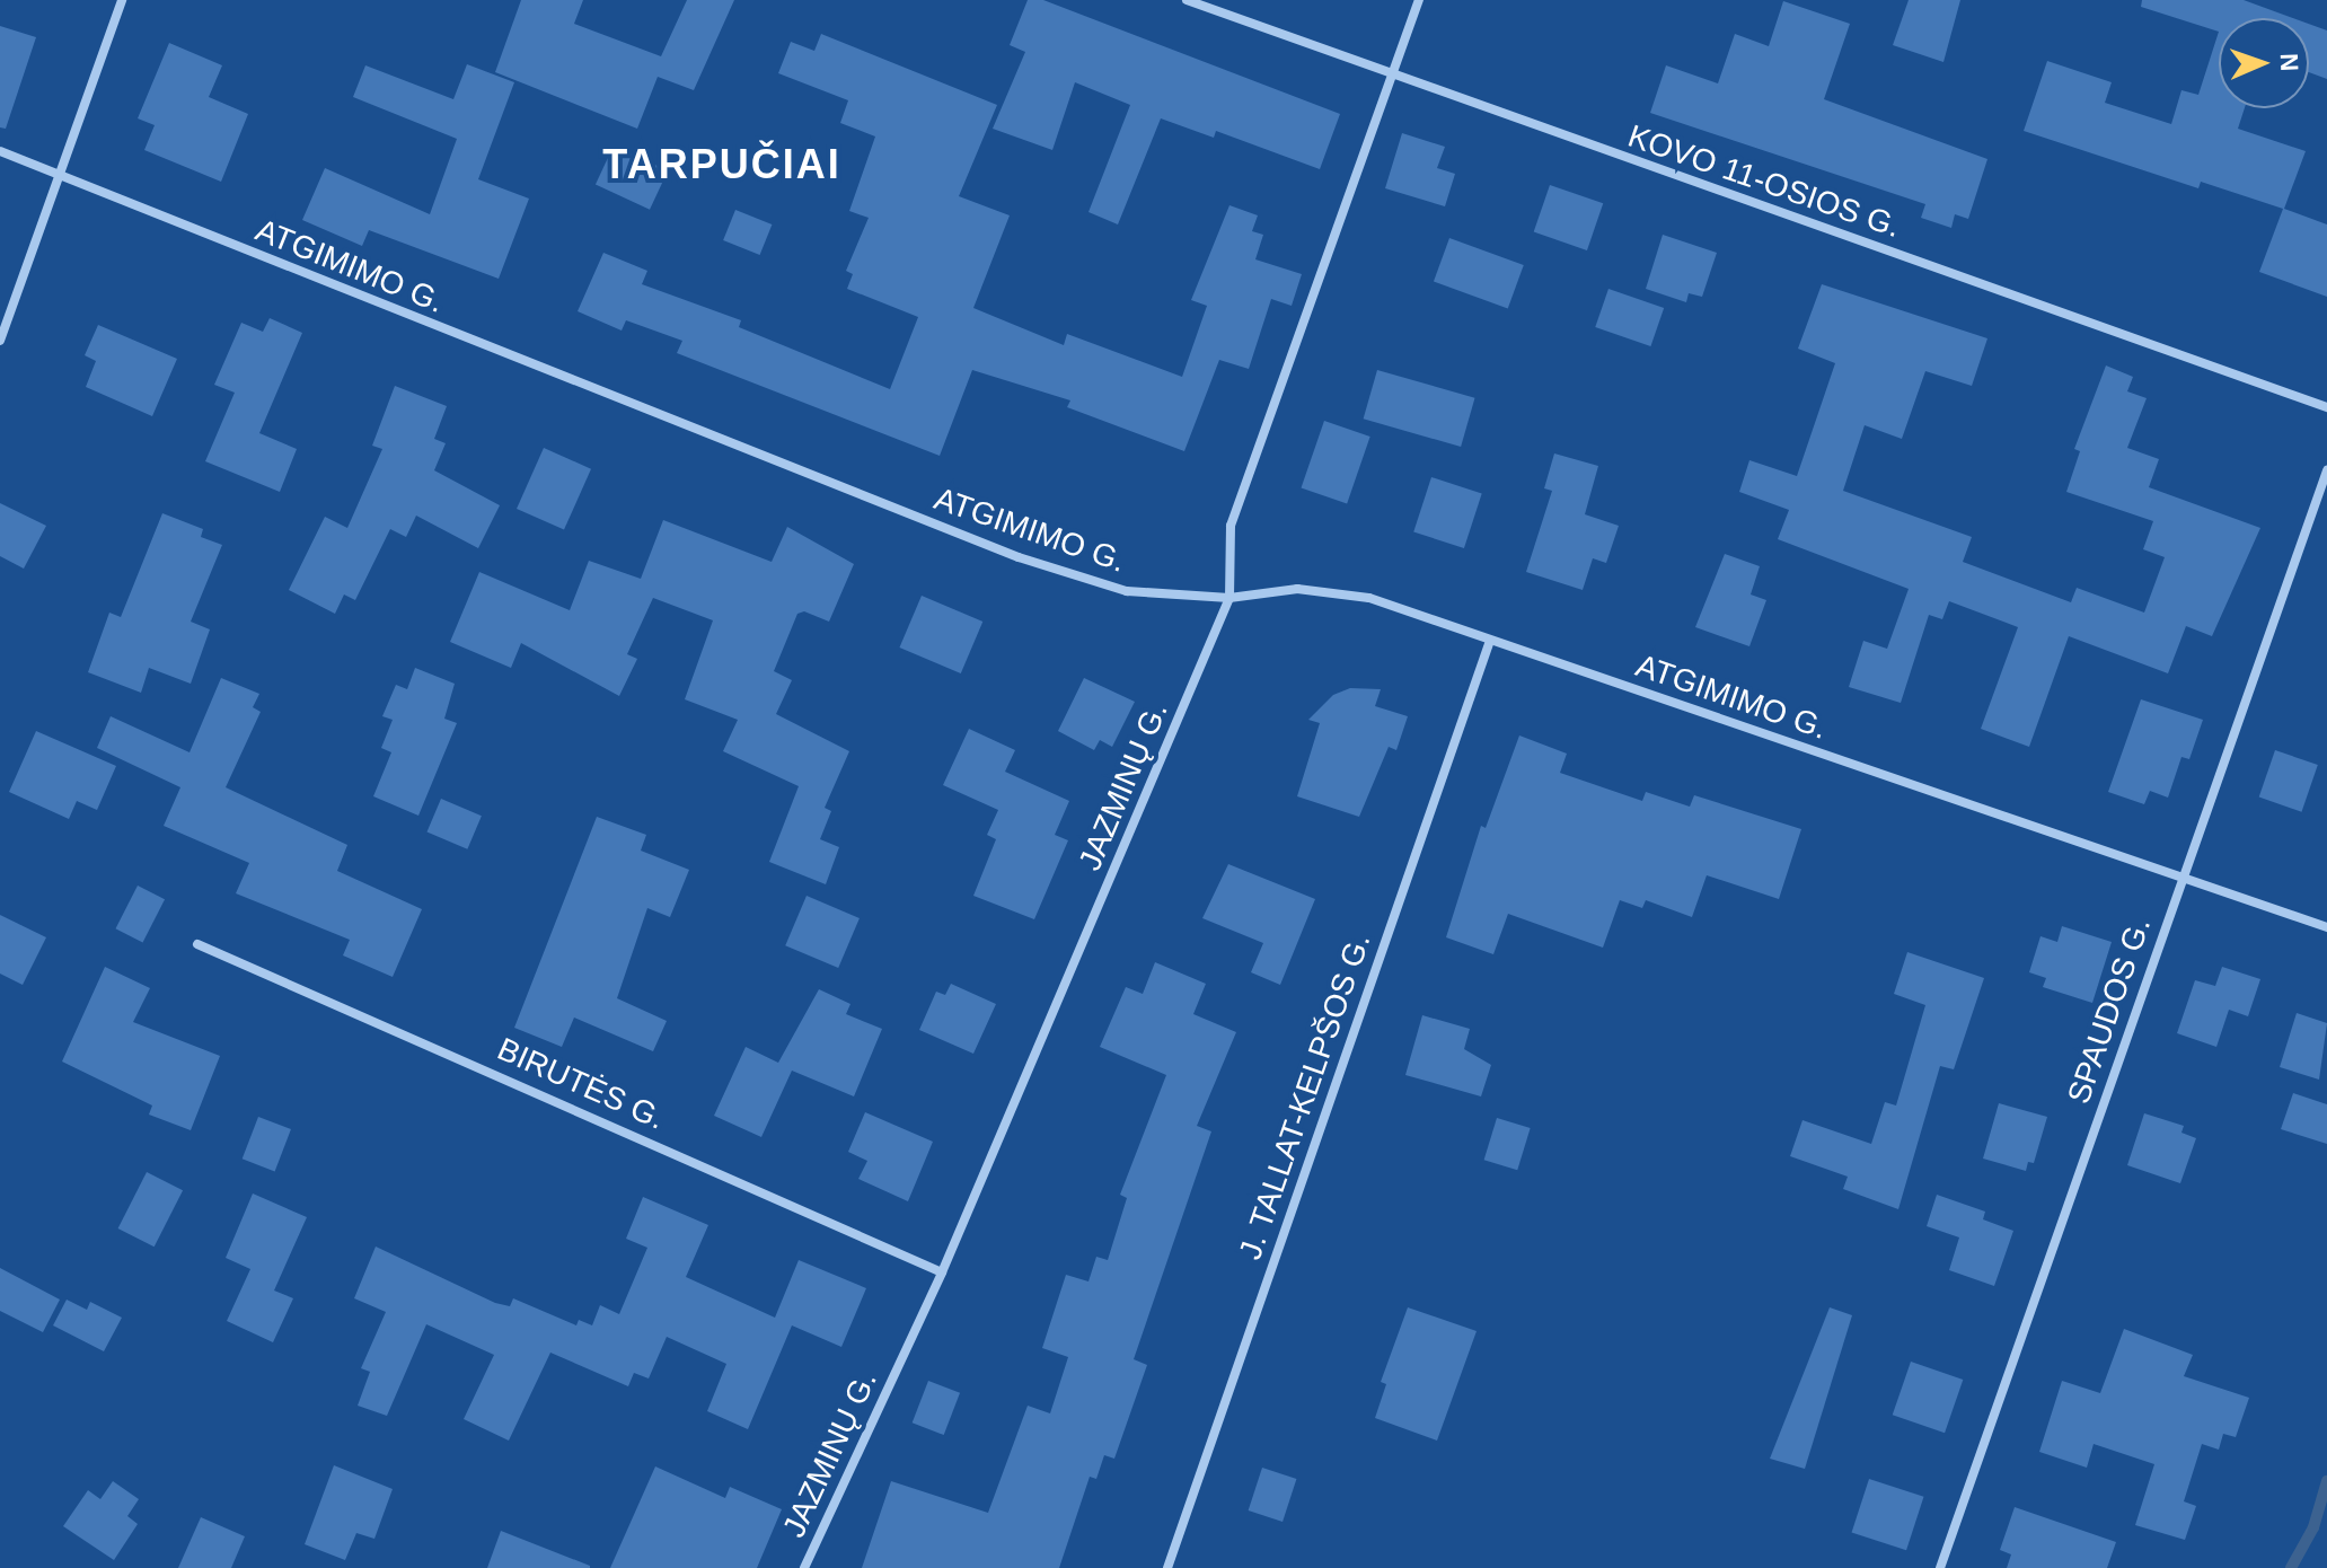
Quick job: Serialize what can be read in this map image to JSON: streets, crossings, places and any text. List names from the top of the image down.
{
  "streets": {
    "street": [
      "KOVO 11-OSIOS G.",
      "ATGIMIMO G.",
      "JAZMINŲ G.",
      "SPAUDOS G.",
      "BIRUTĖS G.",
      "J. TALLAT-KELPŠOS G."
    ]
  },
  "crossings": [
    ["KOVO 11-OSIOS G.", "JAZMINŲ G."],
    ["ATGIMIMO G.", "JAZMINŲ G."],
    ["ATGIMIMO G.", "SPAUDOS G."],
    ["ATGIMIMO G.", "J. TALLAT-KELPŠOS G."],
    ["JAZMINŲ G.", "BIRUTĖS G."]
  ],
  "districts": ["TARPUČIAI"],
  "north": "right"
}
